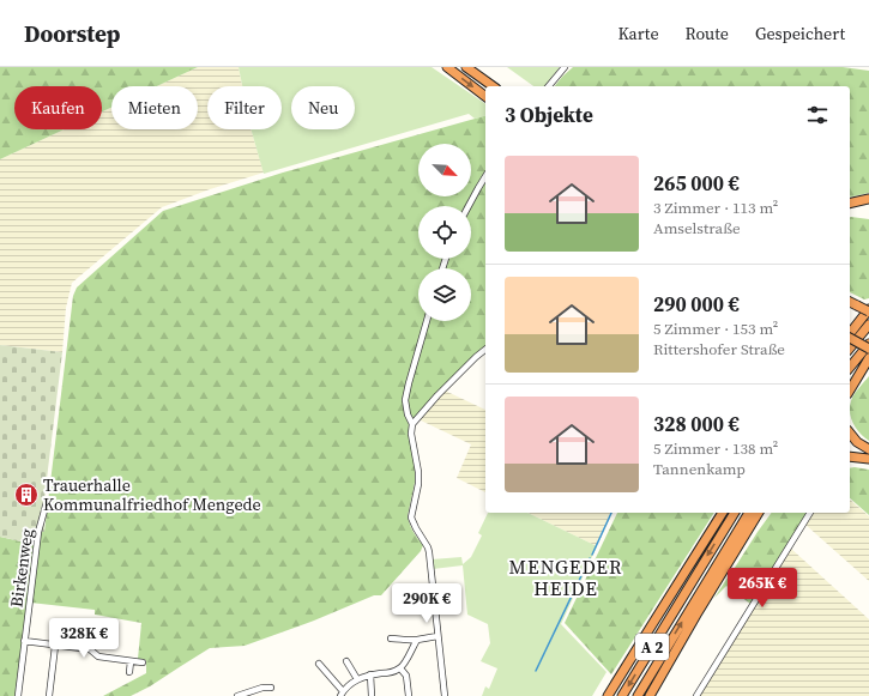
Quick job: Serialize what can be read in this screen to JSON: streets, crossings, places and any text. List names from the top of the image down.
{
  "streets": {
    "highway": ["A 2"],
    "street": ["Birkenweg"]
  },
  "districts": ["MENGEDER HEIDE"],
  "places": {
    "building": ["Trauerhalle Kommunalfriedhof Mengede"]
  },
  "north": "bottom right",
  "page": {
    "header": "Doorstep",
    "nav": ["Karte", "Route", "Gespeichert"],
    "chip": [
      "Kaufen",
      "Mieten",
      "Filter",
      "Neu"
    ],
    "heading": "3 Objekte",
    "list": [
      {
        "name": "265 000 €",
        "note": "3 Zimmer · 113 m² · Amselstraße"
      },
      {
        "name": "290 000 €",
        "note": "5 Zimmer · 153 m² · Rittershofer Straße"
      },
      {
        "name": "328 000 €",
        "note": "5 Zimmer · 138 m² · Tannenkamp"
      }
    ],
    "price": ["265K €", "290K €", "328K €"]
  }
}
